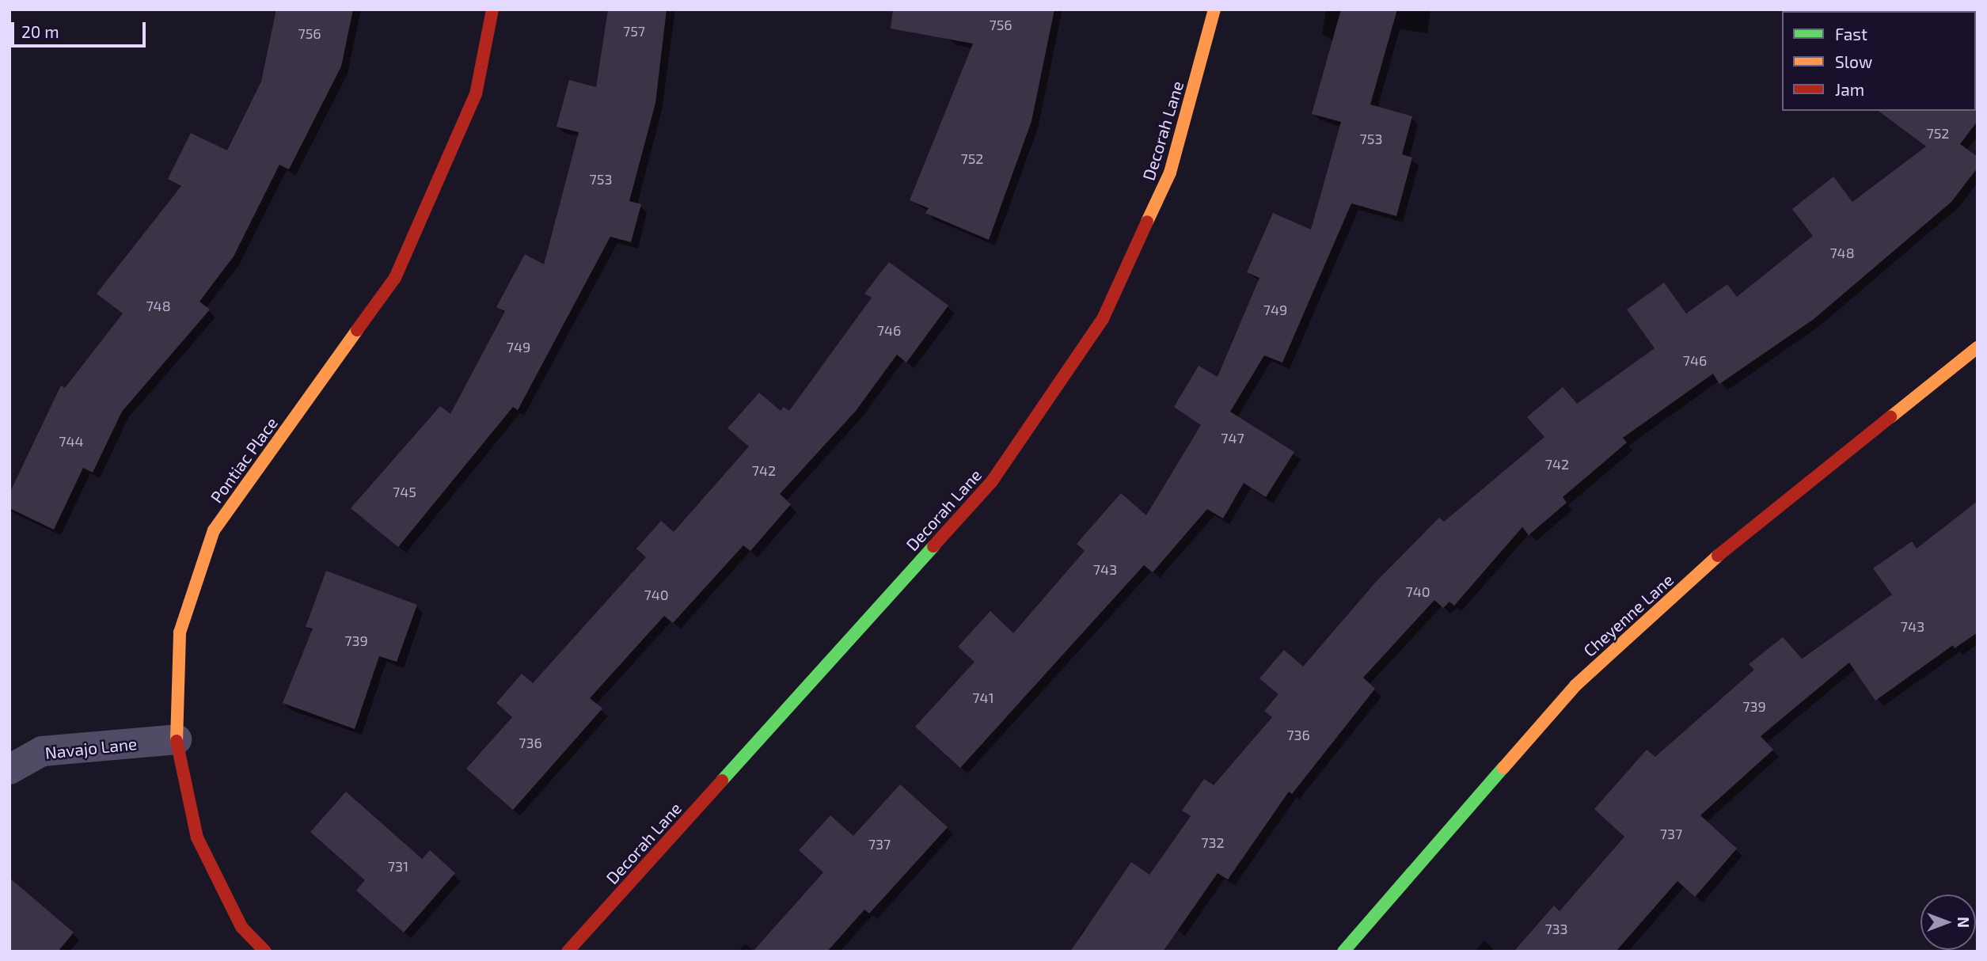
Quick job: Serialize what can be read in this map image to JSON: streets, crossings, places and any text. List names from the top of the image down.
{
  "streets": {
    "street": [
      "Decorah Lane",
      "Pontiac Place",
      "Cheyenne Lane",
      "Navajo Lane"
    ]
  },
  "crossings": [
    ["Pontiac Place", "Navajo Lane"]
  ],
  "house_numbers": [
    "756",
    "757",
    "756",
    "752",
    "753",
    "752",
    "753",
    "748",
    "748",
    "749",
    "746",
    "749",
    "746",
    "747",
    "744",
    "742",
    "742",
    "745",
    "743",
    "740",
    "740",
    "743",
    "739",
    "741",
    "739",
    "736",
    "736",
    "737",
    "732",
    "737",
    "731",
    "733"
  ],
  "legend": ["Fast", "Slow", "Jam"],
  "scale_bar": "20 m",
  "north": "right"
}
